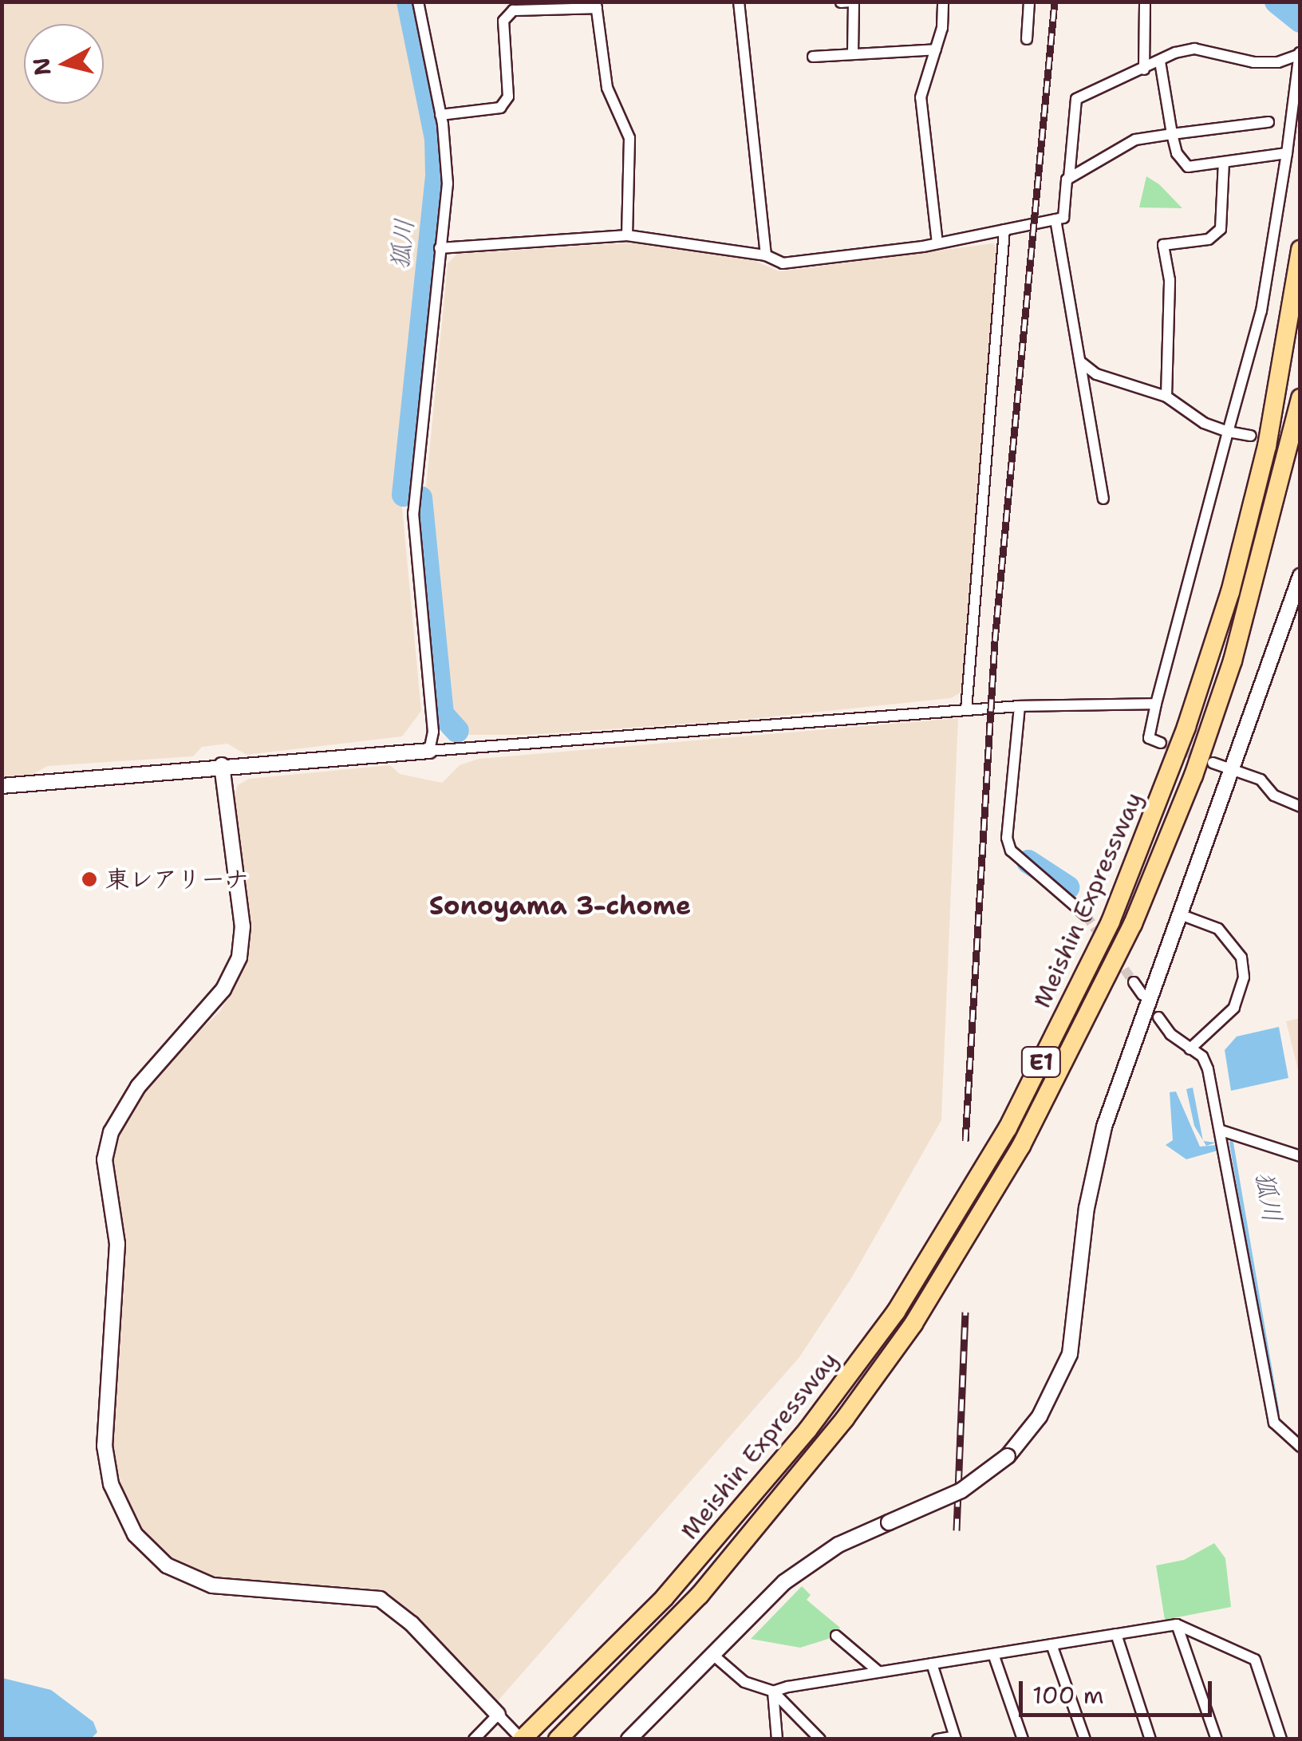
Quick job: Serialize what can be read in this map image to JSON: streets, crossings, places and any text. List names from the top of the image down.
{
  "streets": {
    "highway": ["Meishin Expressway", "E1"]
  },
  "districts": ["Sonoyama 3-chome"],
  "water": ["狐川"],
  "places": ["東レアリーナ"],
  "scale_bar": "100 m",
  "north": "left"
}
